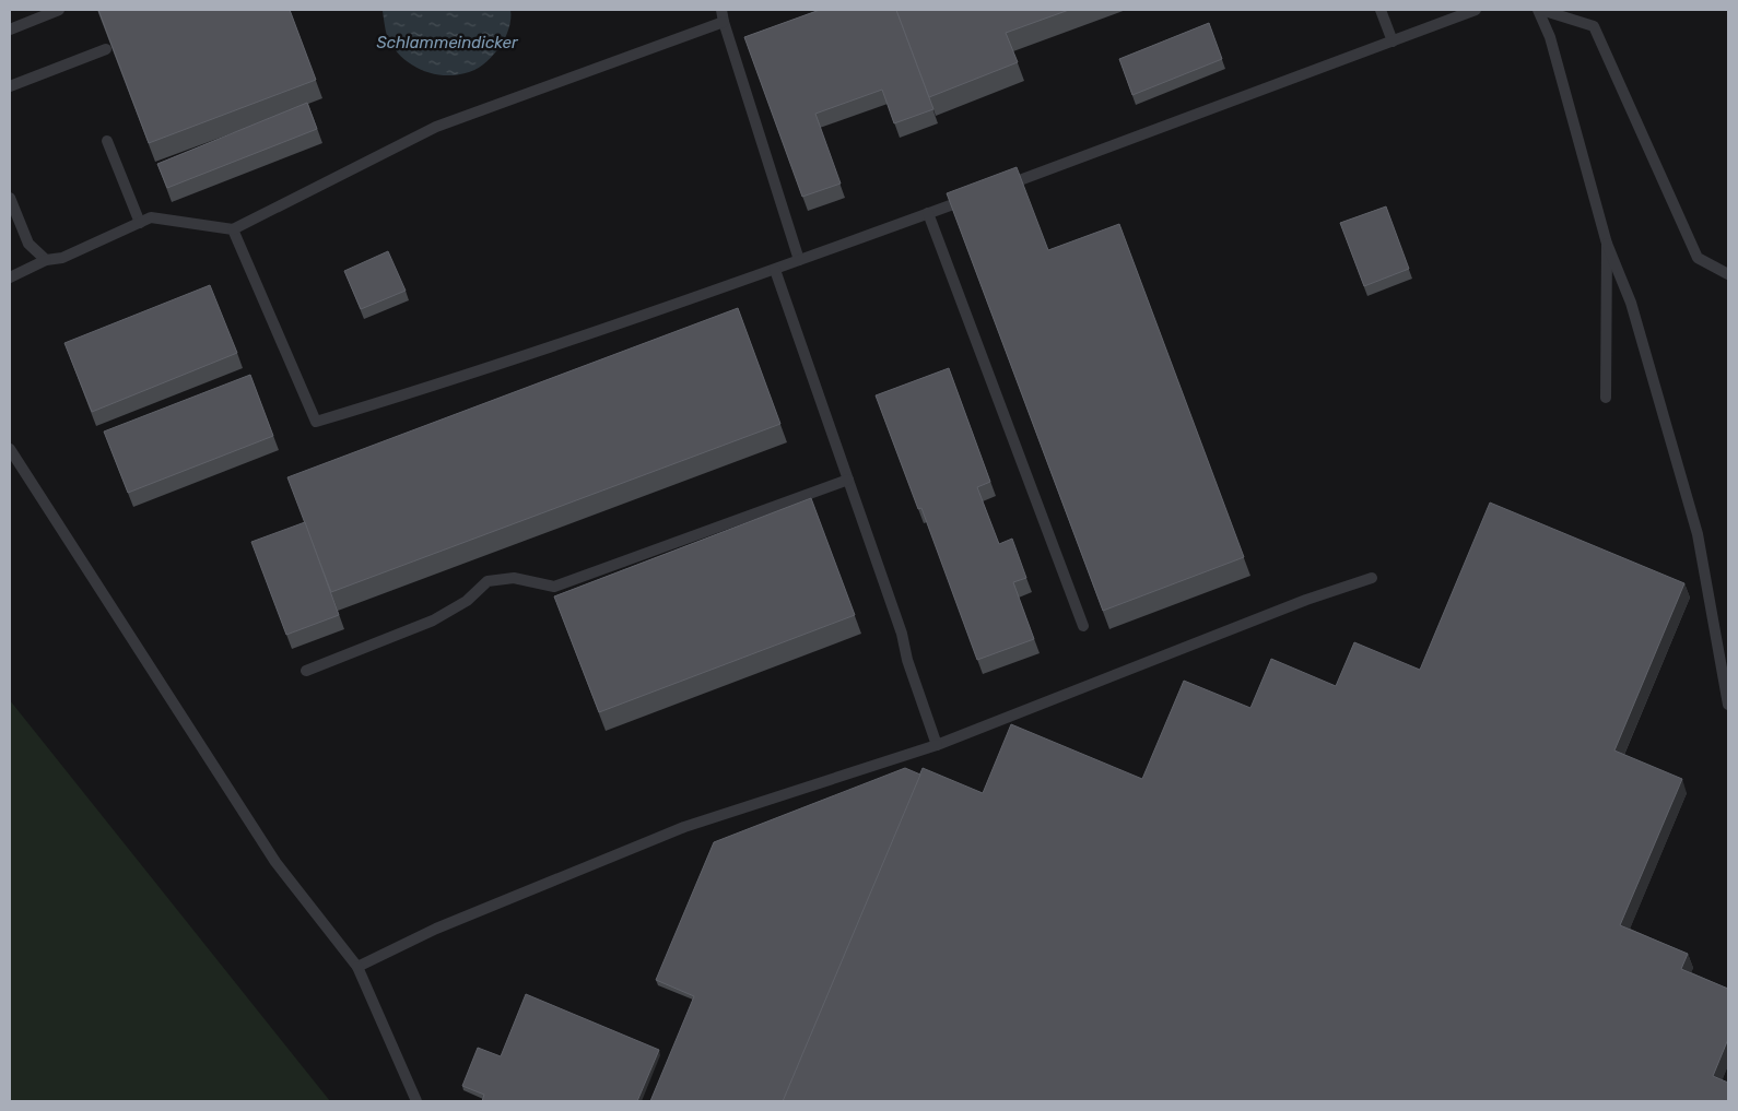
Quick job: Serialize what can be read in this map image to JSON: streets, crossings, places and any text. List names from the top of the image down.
{
  "water": ["Schlammeindicker"]
}
